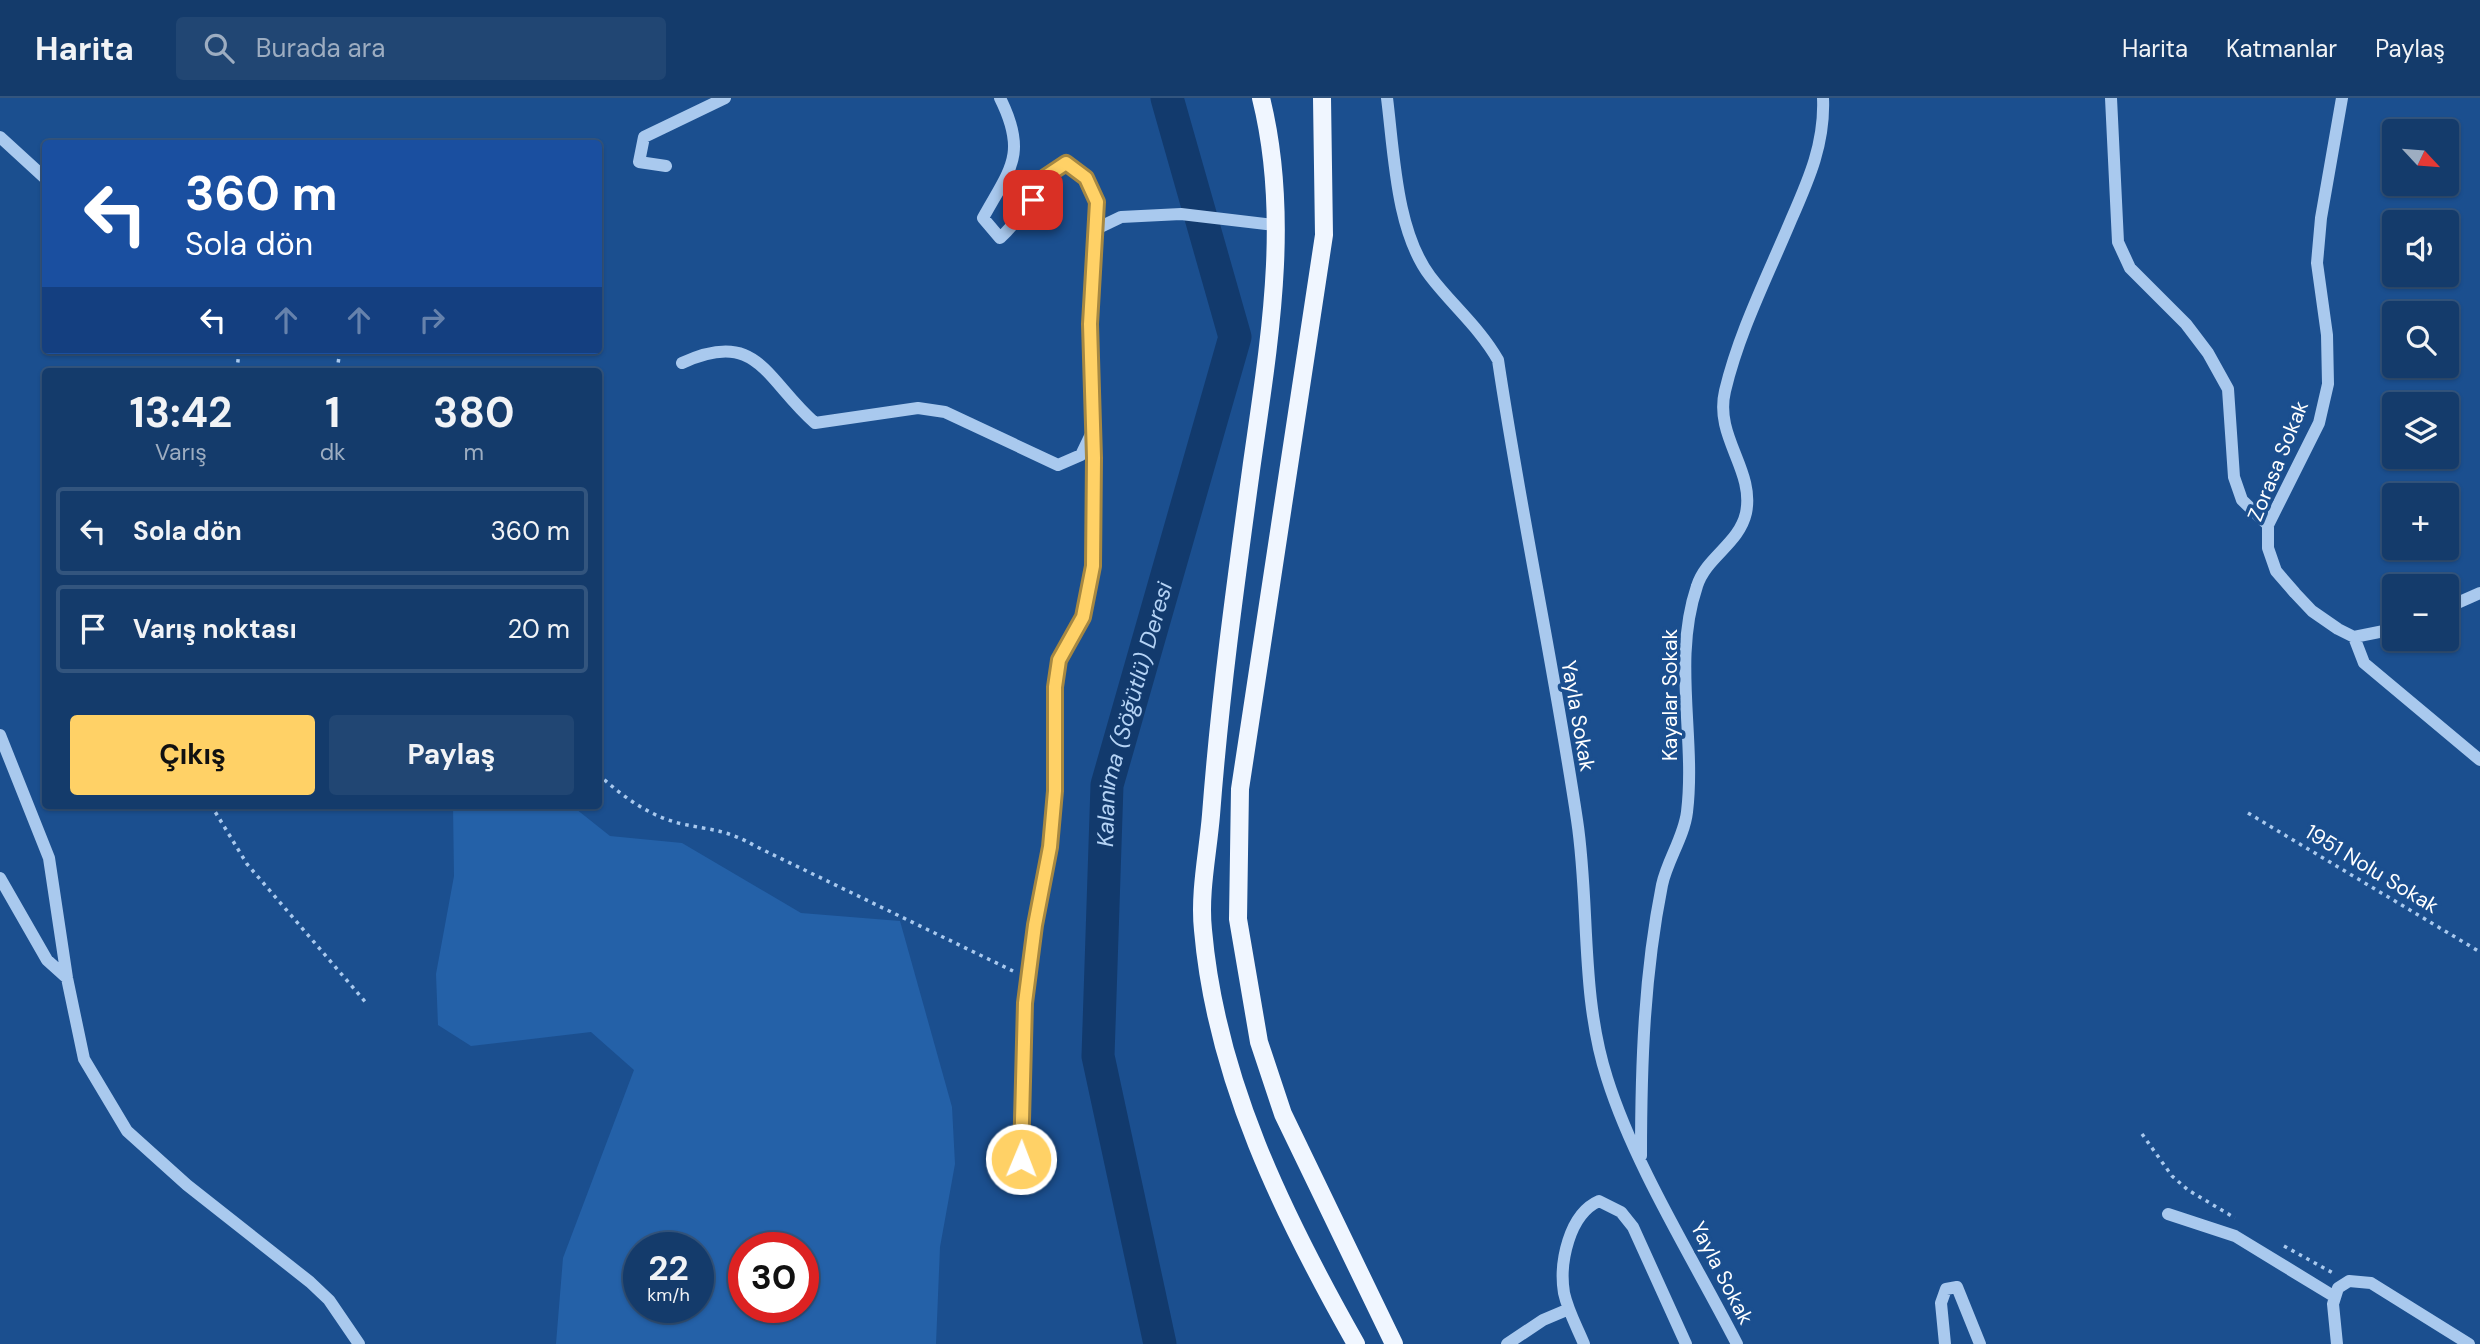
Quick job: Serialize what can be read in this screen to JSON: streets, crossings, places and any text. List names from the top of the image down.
{
  "streets": {
    "street": ["Zorasa Sokak", "Kayalar Sokak", "Yayla Sokak"],
    "path": ["1951 Nolu Sokak"]
  },
  "crossings": [
    ["Kayalar Sokak", "Yayla Sokak"]
  ],
  "water": ["Kalanima (Söğütlü) Deresi"],
  "north": "bottom right",
  "page": {
    "header": "Harita",
    "search": "Burada ara",
    "nav": ["Harita", "Katmanlar", "Paylaş"],
    "map_buttons": ["+", "−"],
    "turn": ["360 m", "Sola dön"],
    "eta": [
      "13:42",
      "Varış",
      "1",
      "dk",
      "380",
      "m"
    ],
    "list": [
      {
        "name": "Sola dön",
        "value": "360 m"
      },
      {
        "name": "Varış noktası",
        "value": "20 m"
      }
    ],
    "buttons": ["Çıkış", "Paylaş"],
    "speed": "22 km/h",
    "limit": "30"
  }
}
